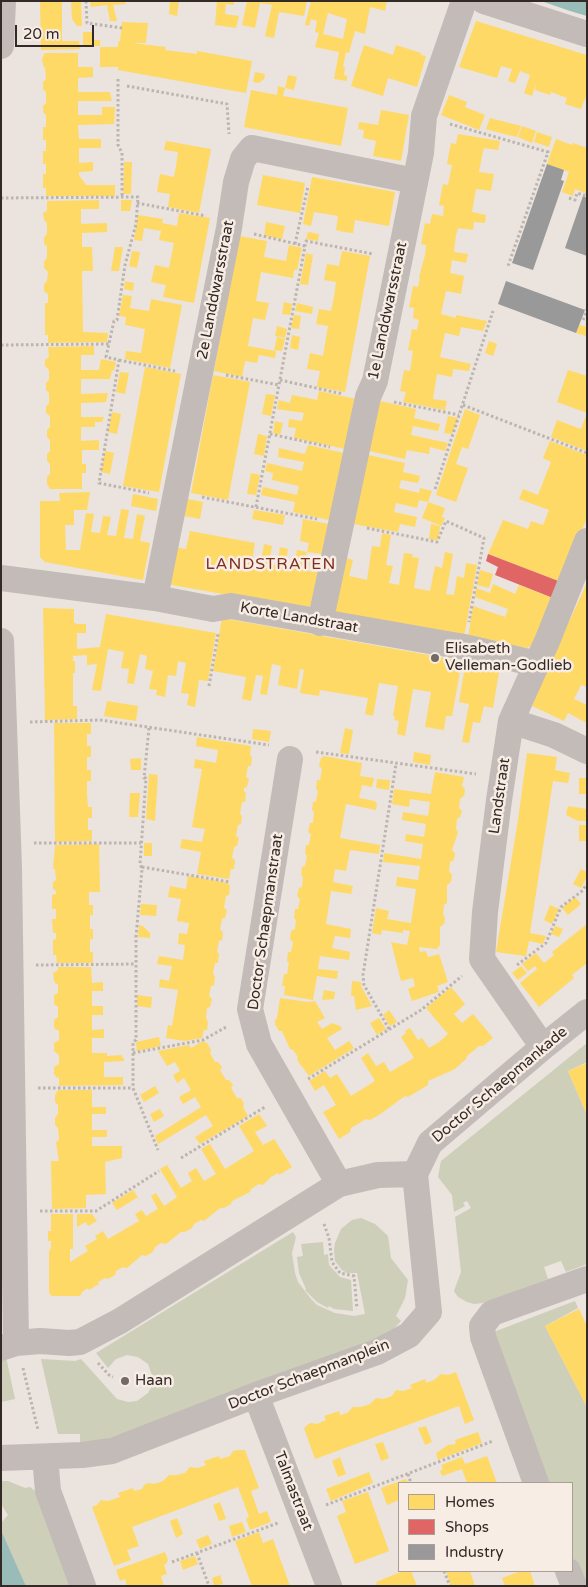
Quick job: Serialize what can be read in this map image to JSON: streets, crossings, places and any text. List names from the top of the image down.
{
  "streets": {
    "street": [
      "2e Landdwarsstraat",
      "1e Landdwarsstraat",
      "Korte Landstraat",
      "Landstraat",
      "Doctor Schaepmanstraat",
      "Doctor Schaepmankade",
      "Doctor Schaepmanplein",
      "Talmastraat"
    ]
  },
  "crossings": [
    ["2e Landdwarsstraat", "Korte Landstraat"],
    ["1e Landdwarsstraat", "Korte Landstraat"],
    ["Korte Landstraat", "Landstraat"],
    ["Doctor Schaepmankade", "Doctor Schaepmanplein"],
    ["Doctor Schaepmanplein", "Talmastraat"]
  ],
  "districts": ["LANDSTRATEN"],
  "places": ["Elisabeth Velleman-Godlieb", "Haan"],
  "legend": ["Homes", "Shops", "Industry"],
  "scale_bar": "20 m"
}
